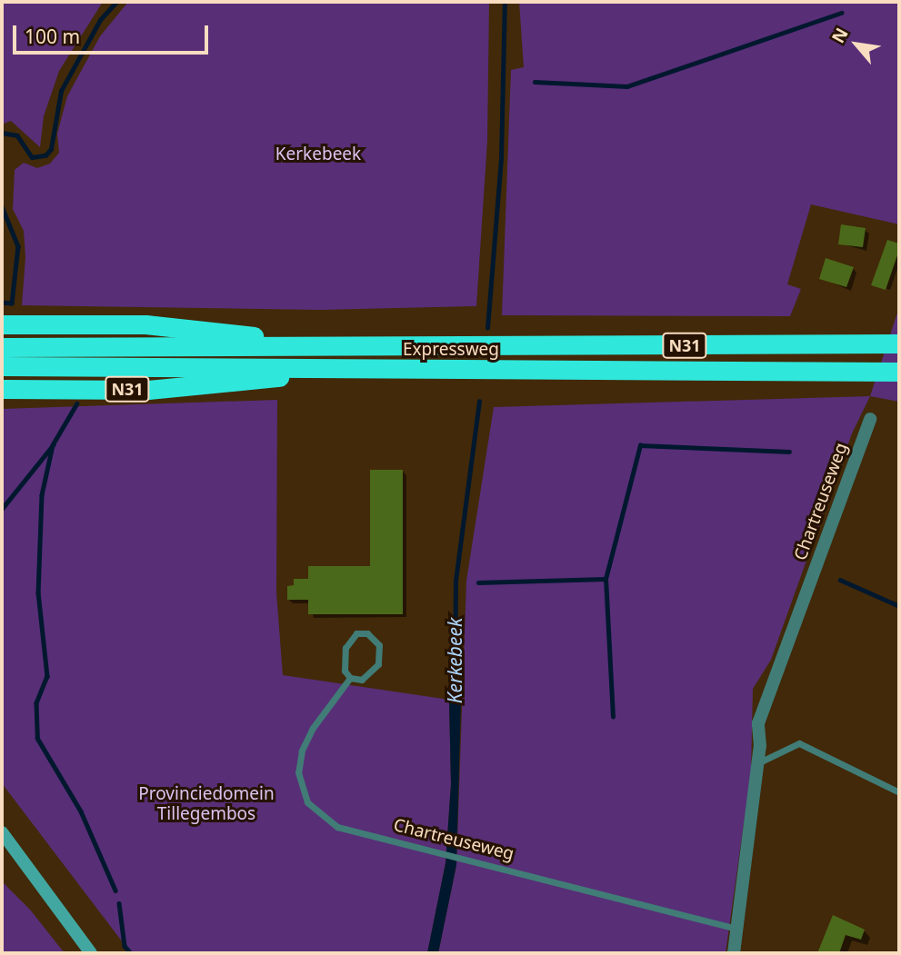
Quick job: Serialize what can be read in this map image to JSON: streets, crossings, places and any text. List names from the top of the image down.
{
  "streets": {
    "highway": ["N31", "Expressweg"],
    "street": ["Chartreuseweg"]
  },
  "crossings": [
    ["N31", "Expressweg"]
  ],
  "water": ["Kerkebeek"],
  "parks": ["Kerkebeek", "Provinciedomein Tillegembos"],
  "scale_bar": "100 m",
  "north": "top left"
}
